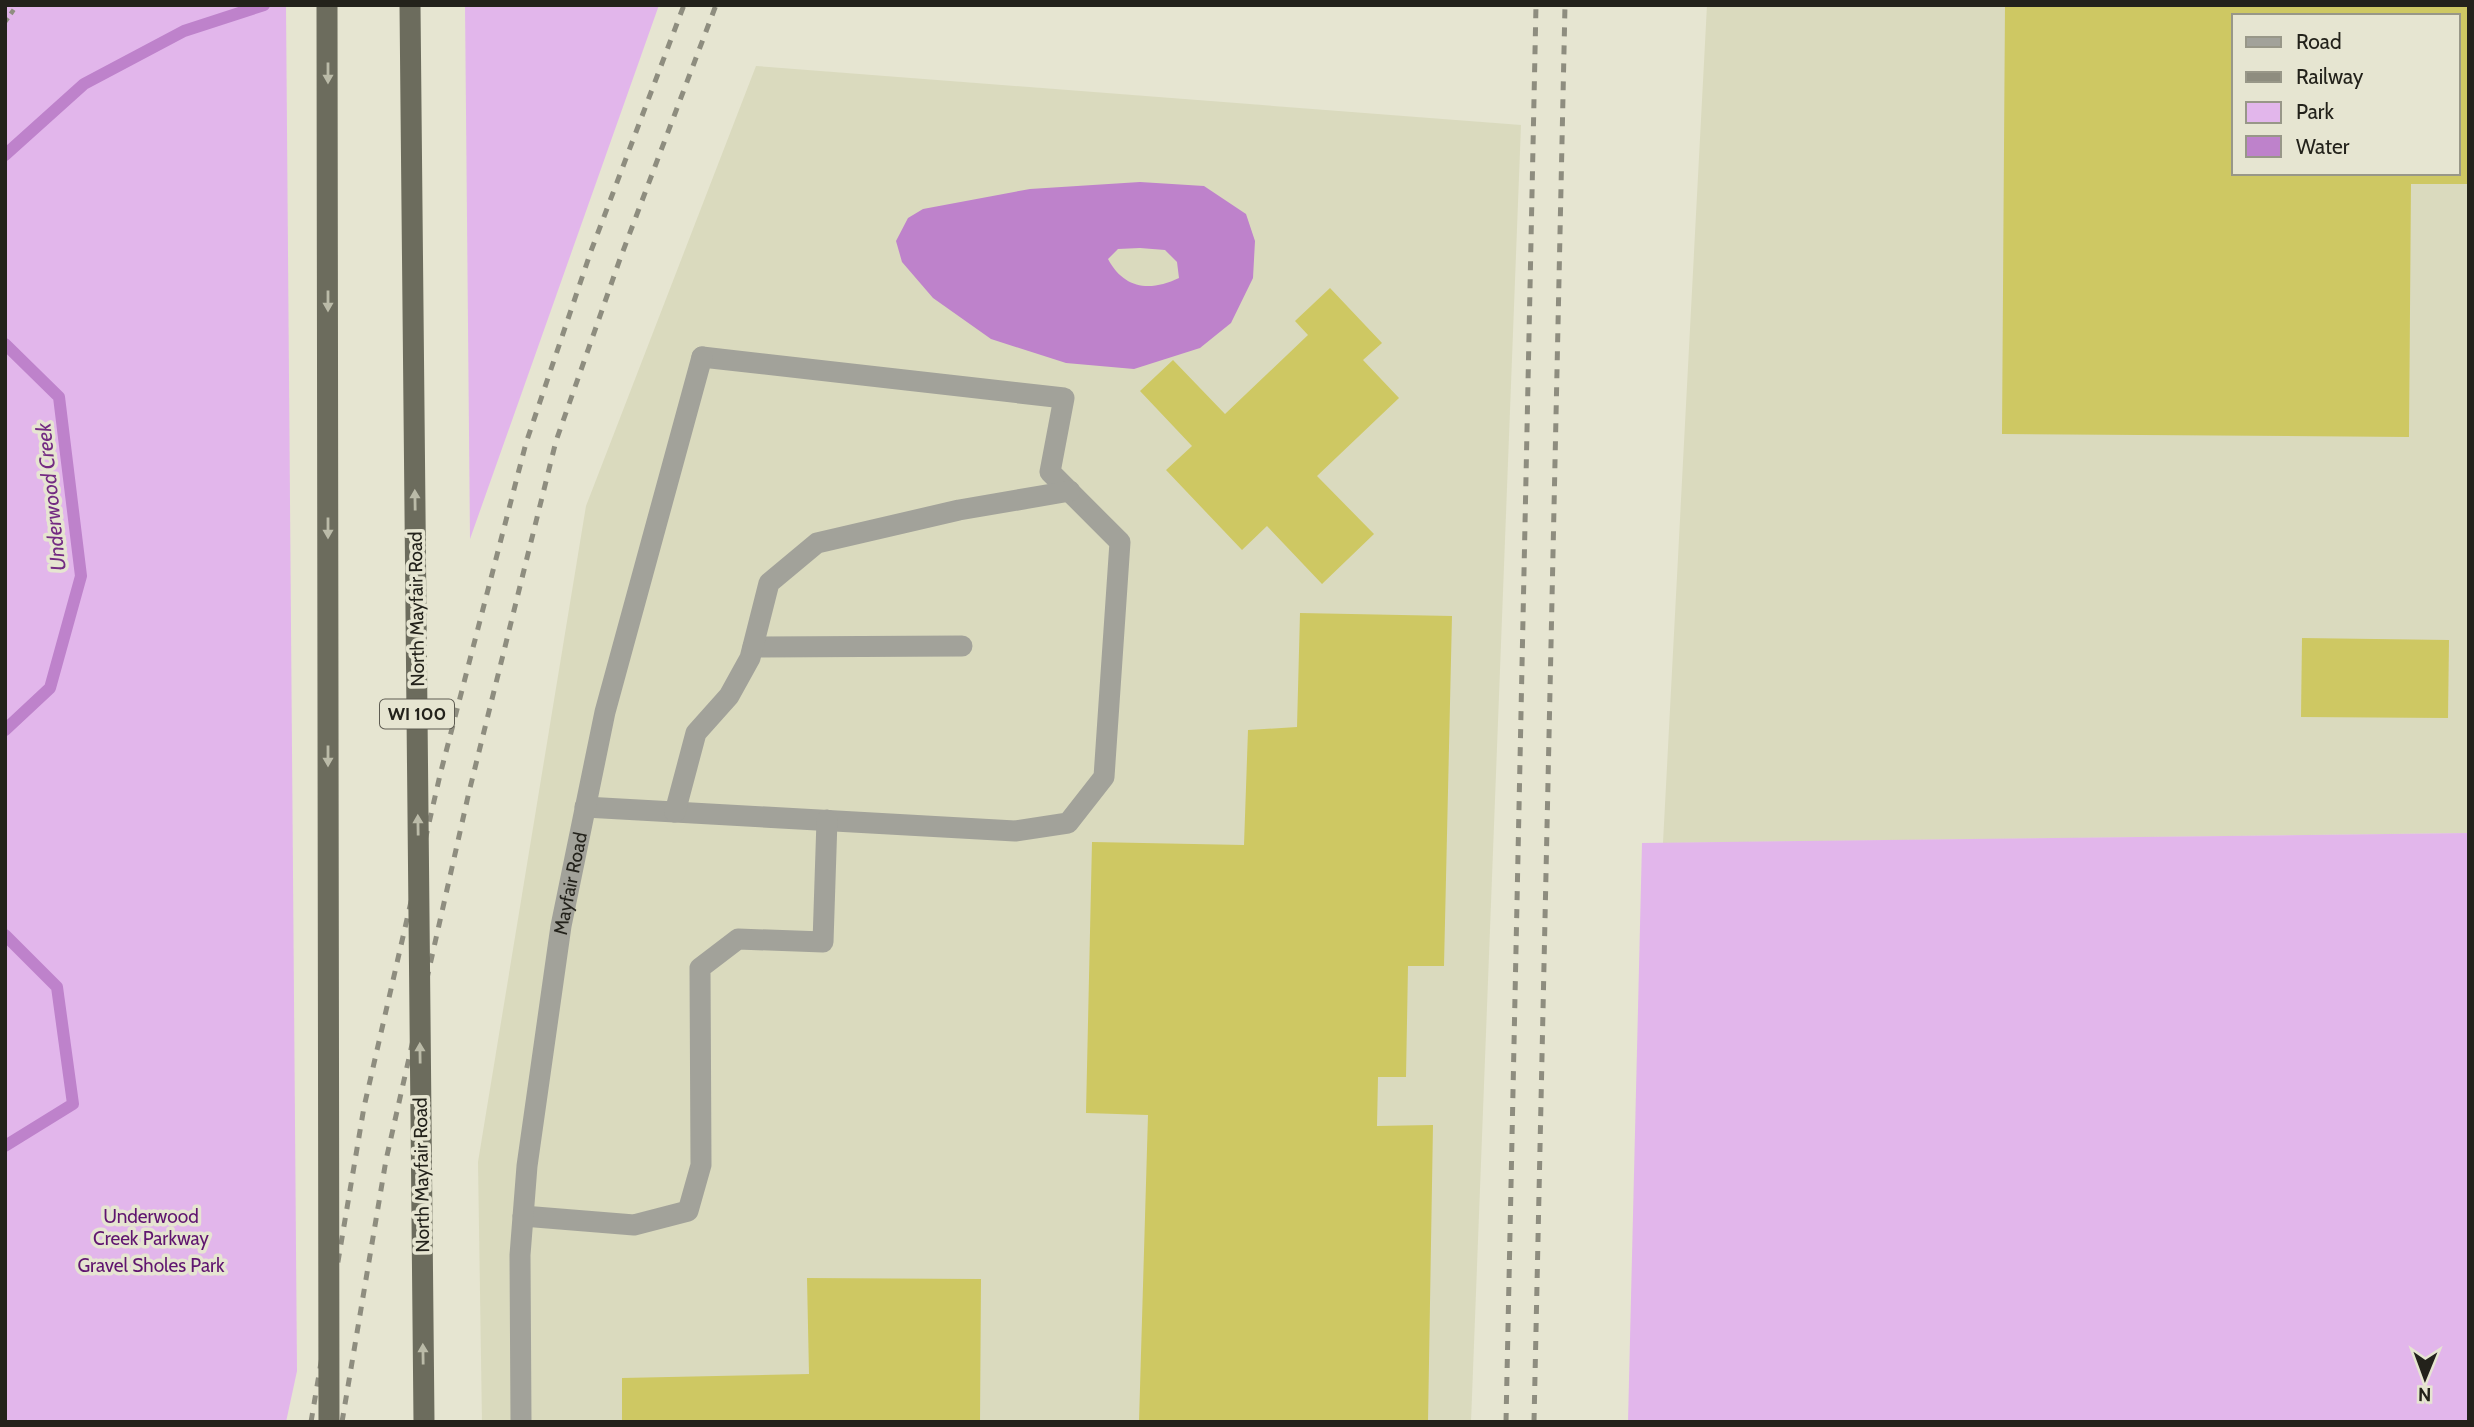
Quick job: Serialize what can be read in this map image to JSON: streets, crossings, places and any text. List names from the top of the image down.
{
  "streets": {
    "main road": ["North Mayfair Road", "WI 100"],
    "street": ["Mayfair Road"]
  },
  "water": ["Underwood Creek"],
  "parks": ["Underwood Creek Parkway", "Gravel Sholes Park"],
  "legend": [
    "Road",
    "Railway",
    "Park",
    "Water"
  ],
  "north": "bottom"
}
